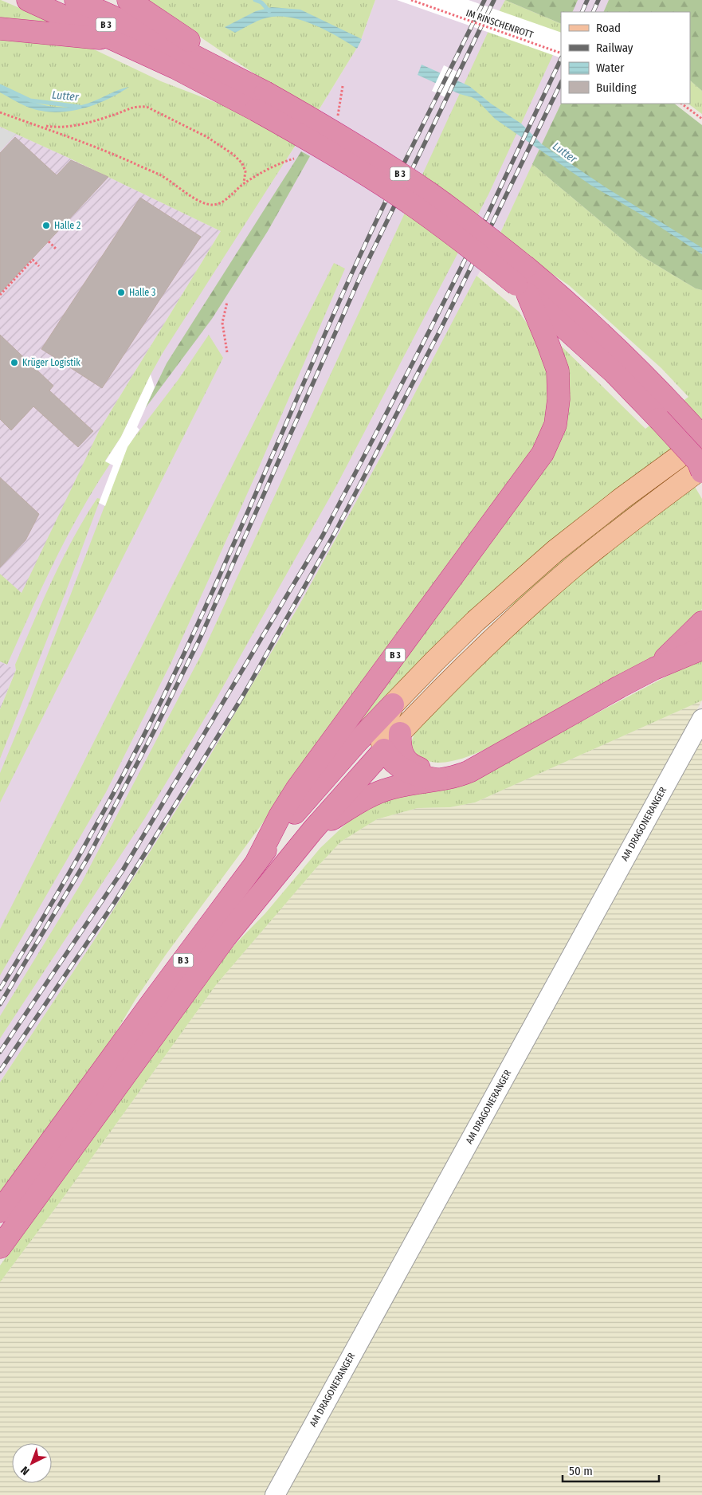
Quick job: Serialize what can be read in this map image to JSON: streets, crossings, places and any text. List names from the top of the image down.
{
  "streets": {
    "highway": ["B 3"],
    "street": ["AM DRAGONERANGER"],
    "path": ["IM RINSCHENROTT"]
  },
  "water": ["Lutter"],
  "places": ["Halle 2", "Halle 3", "Krüger Logistik"],
  "legend": [
    "Road",
    "Railway",
    "Water",
    "Building"
  ],
  "scale_bar": "50 m",
  "north": "bottom left"
}
